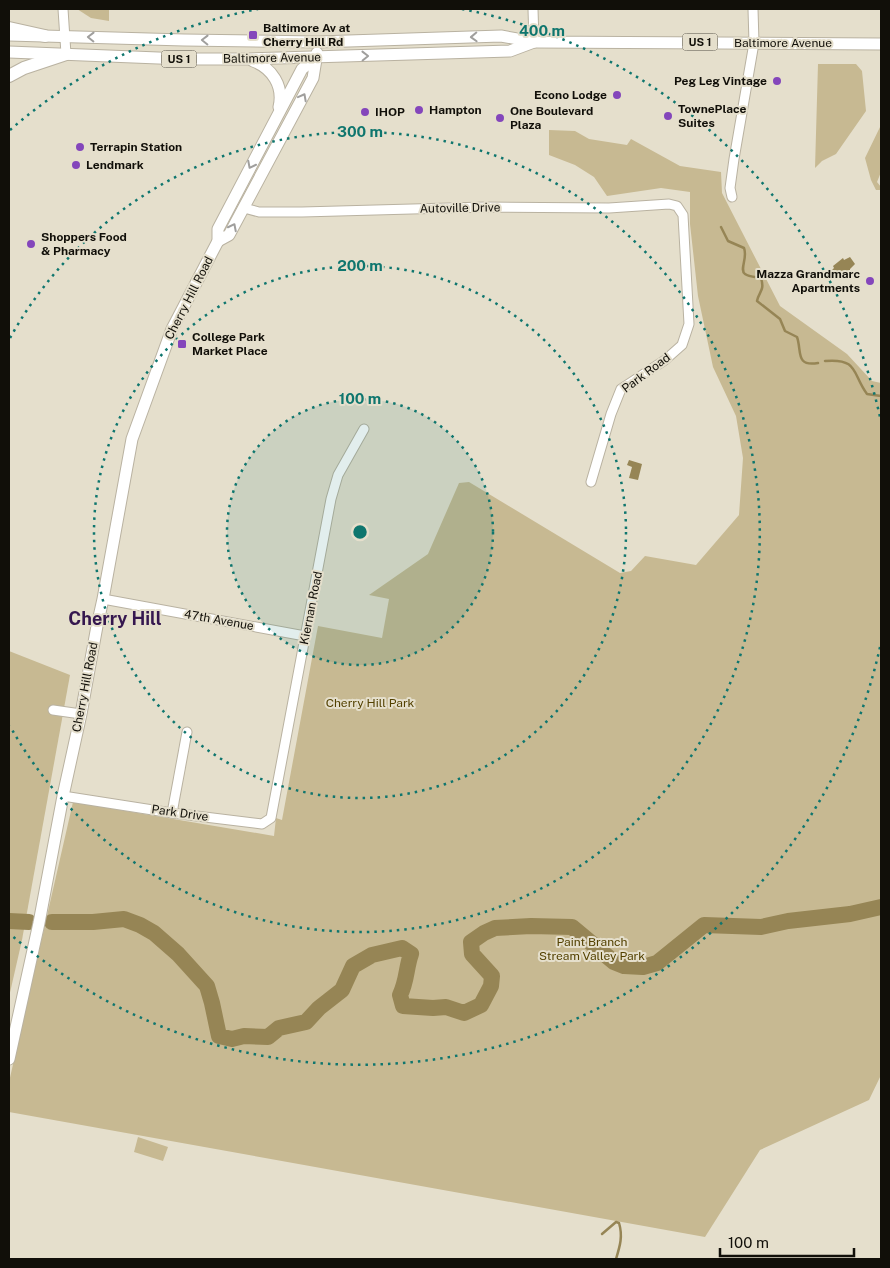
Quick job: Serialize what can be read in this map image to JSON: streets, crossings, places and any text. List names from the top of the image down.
{
  "streets": {
    "main road": ["US 1", "Baltimore Avenue", "Cherry Hill Road"],
    "street": [
      "Autoville Drive",
      "Park Road",
      "Kiernan Road",
      "47th Avenue",
      "Park Drive"
    ]
  },
  "crossings": [
    ["Baltimore Avenue", "Cherry Hill Road"],
    ["Autoville Drive", "Cherry Hill Road"],
    ["Autoville Drive", "Park Road"],
    ["Cherry Hill Road", "47th Avenue"],
    ["Cherry Hill Road", "Park Drive"],
    ["Kiernan Road", "47th Avenue"],
    ["Kiernan Road", "Park Drive"]
  ],
  "districts": ["Cherry Hill"],
  "parks": ["Cherry Hill Park", "Paint Branch Stream Valley Park"],
  "places": {
    "transit": ["Baltimore Av at Cherry Hill Rd", "College Park Market Place"],
    "other": [
      "Peg Leg Vintage",
      "Econo Lodge",
      "Hampton",
      "IHOP",
      "TownePlace Suites",
      "One Boulevard Plaza",
      "Terrapin Station",
      "Lendmark",
      "Shoppers Food & Pharmacy",
      "Mazza Grandmarc Apartments"
    ]
  },
  "scale_bar": "100 m",
  "rings": [
    "400 m",
    "300 m",
    "200 m",
    "100 m"
  ]
}
